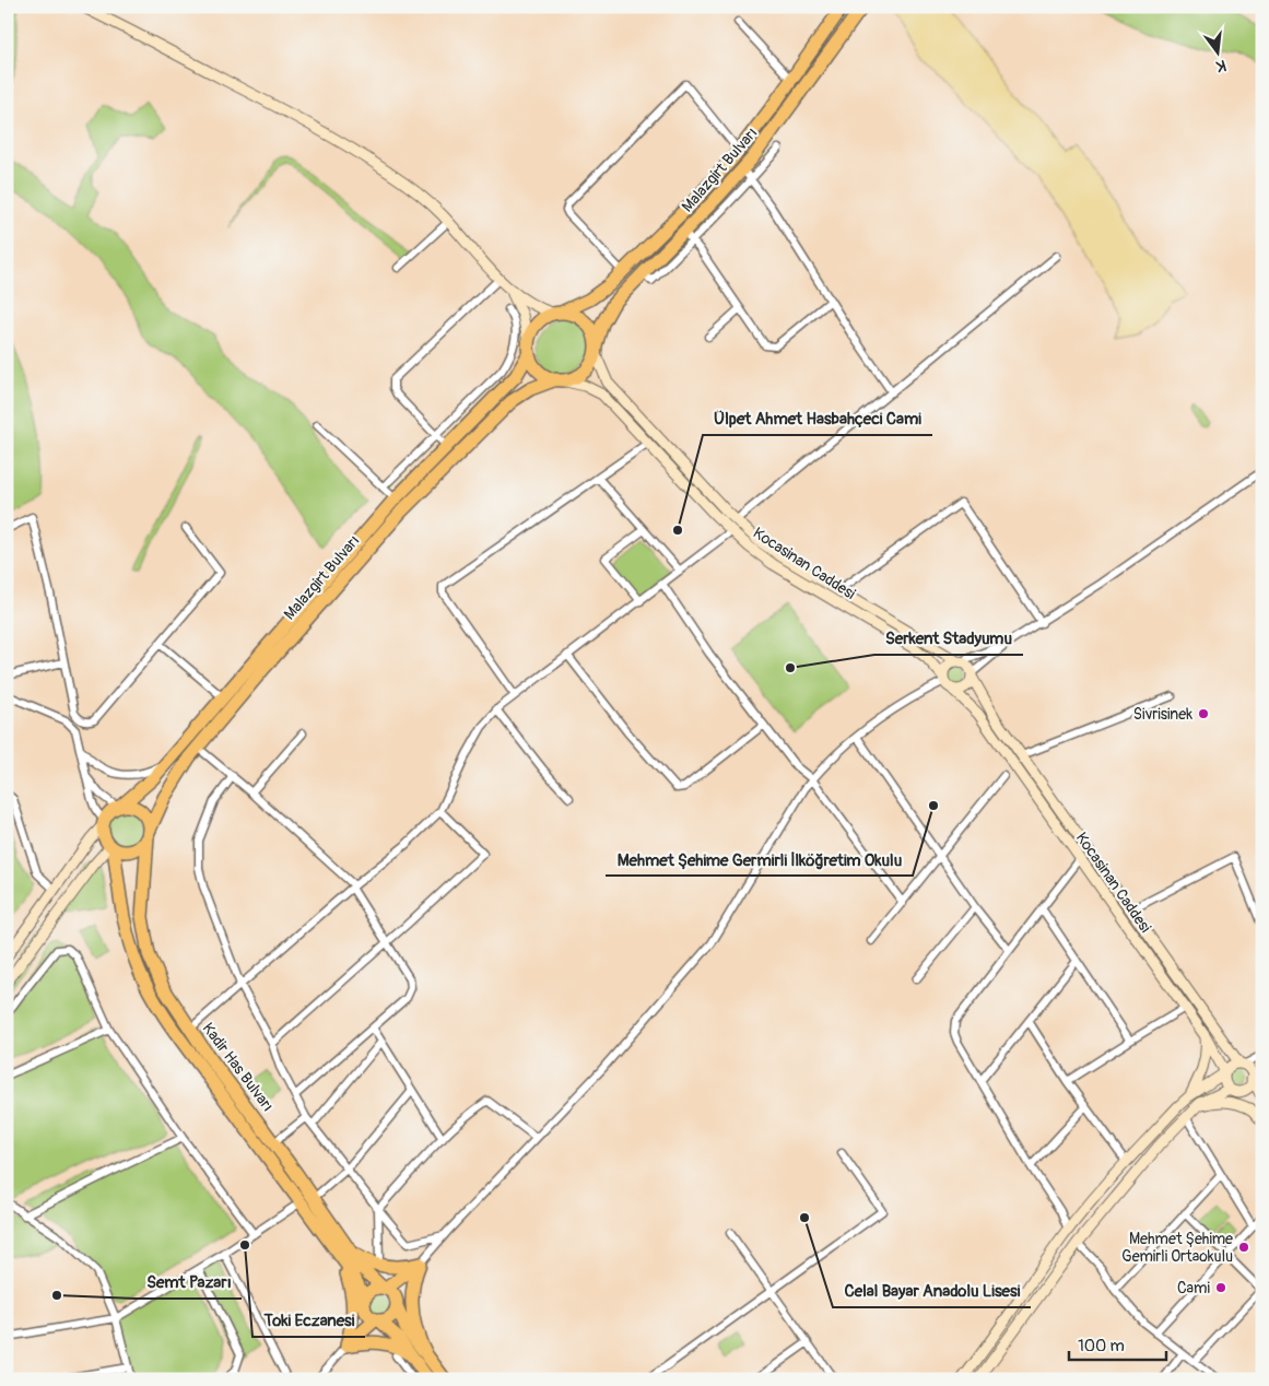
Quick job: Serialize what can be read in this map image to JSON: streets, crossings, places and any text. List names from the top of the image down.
{
  "streets": {
    "highway": ["Malazgirt Bulvarı", "Kadir Has Bulvarı"],
    "main road": ["Kocasinan Caddesi"]
  },
  "crossings": [
    ["Malazgirt Bulvarı", "Kocasinan Caddesi"],
    ["Malazgirt Bulvarı", "Kadir Has Bulvarı"]
  ],
  "places": [
    "Ülpet Ahmet Hasbahçeci Cami",
    "Serkent Stadyumu",
    "Sivrisinek",
    "Mehmet Şehime Germirli İlköğretim Okulu",
    "Celal Bayar Anadolu Lisesi",
    "Toki Eczanesi",
    "Mehmet Şehime Gemirli Ortaokulu",
    "Cami",
    "Semt Pazarı"
  ],
  "scale_bar": "100 m",
  "north": "bottom"
}
